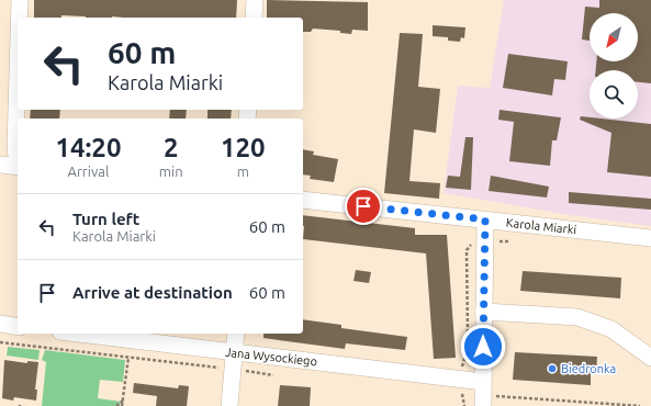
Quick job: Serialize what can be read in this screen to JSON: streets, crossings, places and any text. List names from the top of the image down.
{
  "streets": {
    "street": ["Karola Miarki", "Jana Wysockiego"]
  },
  "places": ["Biedronka"],
  "north": "bottom left",
  "page": {
    "turn": ["60 m", "Karola Miarki"],
    "eta": [
      "14:20",
      "Arrival",
      "2",
      "min",
      "120",
      "m"
    ],
    "list": [
      {
        "name": "Turn left",
        "note": "Karola Miarki",
        "value": "60 m"
      },
      {
        "name": "Arrive at destination",
        "value": "60 m"
      }
    ]
  }
}
